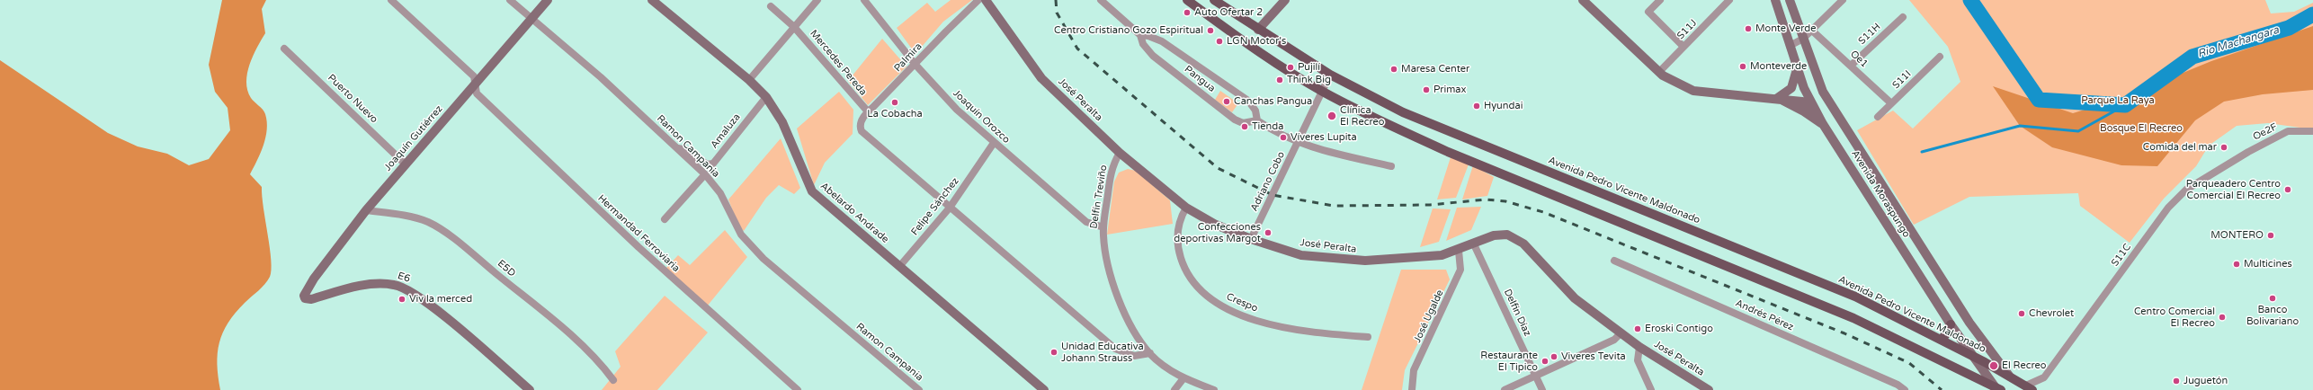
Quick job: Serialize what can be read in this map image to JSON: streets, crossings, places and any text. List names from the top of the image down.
{
  "streets": {
    "main road": ["Avenida Pedro Vicente Maldonado"],
    "street": [
      "S11J",
      "S11H",
      "Palmira",
      "Oe1",
      "Mercedes Pereda",
      "Pangua",
      "S11I",
      "Puerto Nuevo",
      "José Peralta",
      "Joaquín Orozco",
      "Amaluza",
      "Oe2F",
      "Joaquín Gutiérrez",
      "Ramon Campania",
      "Adriano Cobo",
      "Avenida Moraspungo",
      "Delfín Treviño",
      "Felipe Sánchez",
      "Abelardo Andrade",
      "Hermandad Ferroviaria",
      "S11C",
      "E5D",
      "E6",
      "Crespo",
      "Delfin Díaz",
      "Andrés Pérez",
      "José Ugalde"
    ]
  },
  "crossings": [
    ["S11H", "Oe1"],
    ["Palmira", "Mercedes Pereda"],
    ["Palmira", "Joaquín Orozco"],
    ["Oe1", "S11I"],
    ["Puerto Nuevo", "Joaquín Gutiérrez"],
    ["José Peralta", "Adriano Cobo"],
    ["José Peralta", "Delfín Treviño"],
    ["José Peralta", "Crespo"],
    ["José Peralta", "Delfin Díaz"],
    ["José Peralta", "José Ugalde"],
    ["Joaquín Orozco", "Delfín Treviño"],
    ["Joaquín Orozco", "Felipe Sánchez"],
    ["Amaluza", "Ramon Campania"],
    ["Amaluza", "Abelardo Andrade"],
    ["Oe2F", "S11C"],
    ["Joaquín Gutiérrez", "Ramon Campania"],
    ["Joaquín Gutiérrez", "Hermandad Ferroviaria"],
    ["Joaquín Gutiérrez", "E5D"],
    ["Joaquín Gutiérrez", "E6"],
    ["Adriano Cobo", "Avenida Pedro Vicente Maldonado"],
    ["Avenida Pedro Vicente Maldonado", "Avenida Moraspungo"],
    ["Avenida Pedro Vicente Maldonado", "S11C"]
  ],
  "water": ["Rio Machangara"],
  "parks": ["Parque La Raya", "Bosque El Recreo"],
  "places": [
    "Auto Ofertar 2",
    "Monte Verde",
    "Centro Cristiano Gozo Espiritual",
    "LGN Motor's",
    "Monteverde",
    "Pujilí",
    "Maresa Center",
    "Think Big",
    "Primax",
    "Canchas Pangua",
    "La Cobacha",
    "Hyundai",
    "Clínica El Recreo",
    "Tienda",
    "Víveres Lupita",
    "Comida del mar",
    "Parqueadero Centro Comercial El Recreo",
    "Confecciones deportivas Margot",
    "MONTERO",
    "Multicines",
    "Banco Bolivariano",
    "Viv la merced",
    "Chevrolet",
    "Centro Comercial El Recreo",
    "Eroski Contigo",
    "Unidad Educativa Johann Strauss",
    "Viveres Tevita",
    "Restaurante El Tipico",
    "El Recreo",
    "Juguetón"
  ]
}
